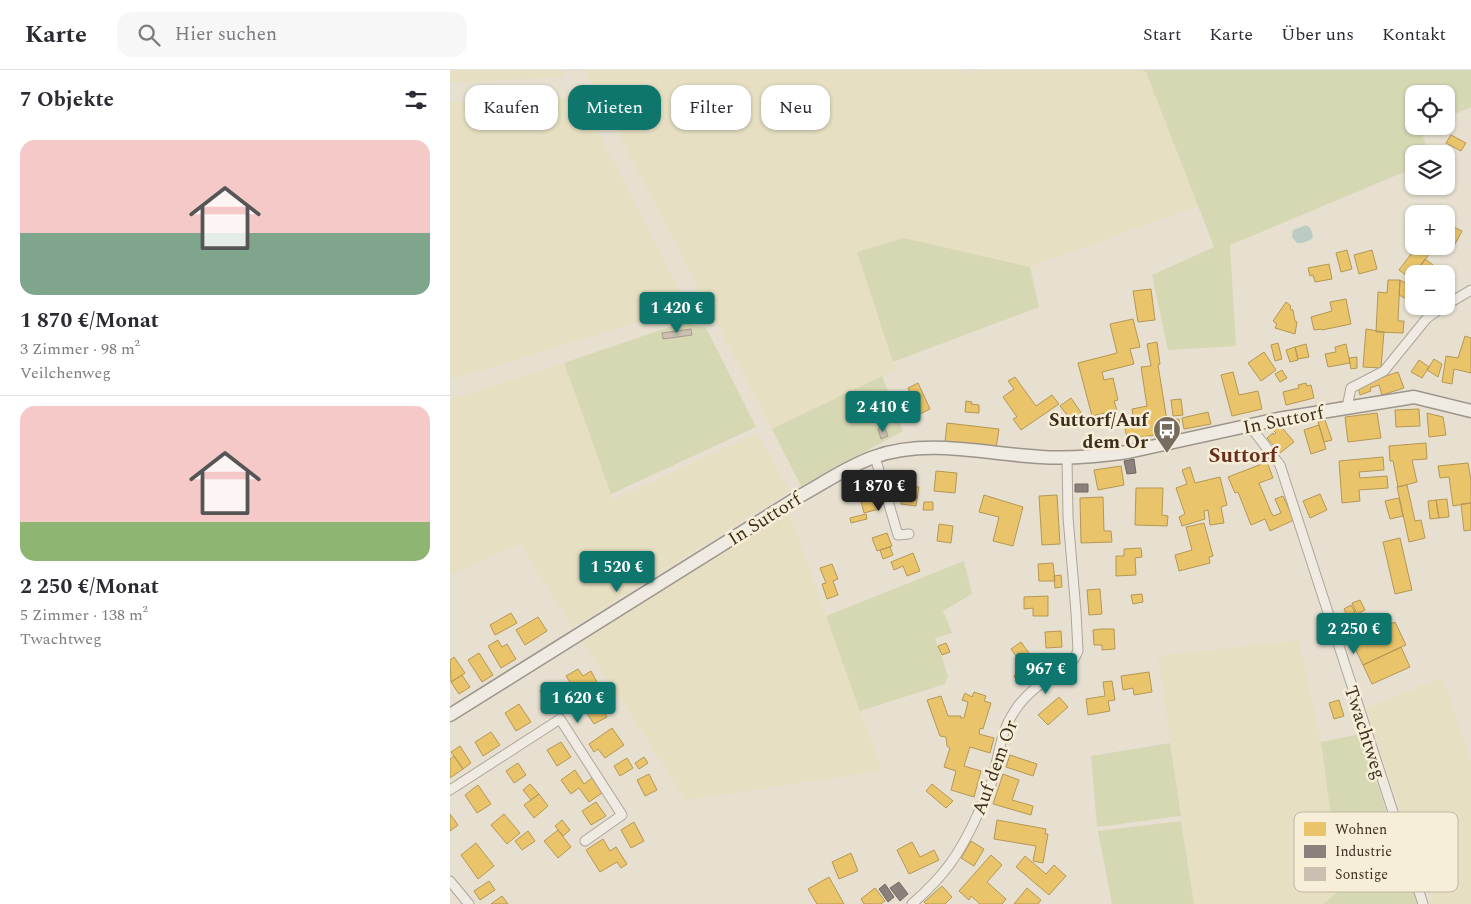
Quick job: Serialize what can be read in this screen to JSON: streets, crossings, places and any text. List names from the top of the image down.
{
  "streets": {
    "main road": ["In Suttorf"],
    "street": ["Twachtweg", "Auf dem Or"]
  },
  "crossings": [
    ["In Suttorf", "Twachtweg"],
    ["In Suttorf", "Auf dem Or"]
  ],
  "districts": ["Suttorf"],
  "places": {
    "bus stop": ["Suttorf/Auf dem Or"]
  },
  "legend": ["Wohnen", "Industrie", "Sonstige"],
  "page": {
    "header": "Karte",
    "search": "Hier suchen",
    "nav": [
      "Start",
      "Karte",
      "Über uns",
      "Kontakt"
    ],
    "heading": "7 Objekte",
    "map_buttons": ["+", "−"],
    "chip": [
      "Kaufen",
      "Mieten",
      "Filter",
      "Neu"
    ],
    "list": [
      {
        "name": "1 870 €/Monat",
        "note": "3 Zimmer · 98 m² · Veilchenweg"
      },
      {
        "name": "2 250 €/Monat",
        "note": "5 Zimmer · 138 m² · Twachtweg"
      }
    ],
    "price": [
      "1 420 €",
      "2 410 €",
      "1 870 €",
      "1 520 €",
      "2 250 €",
      "967 €",
      "1 620 €"
    ]
  }
}
